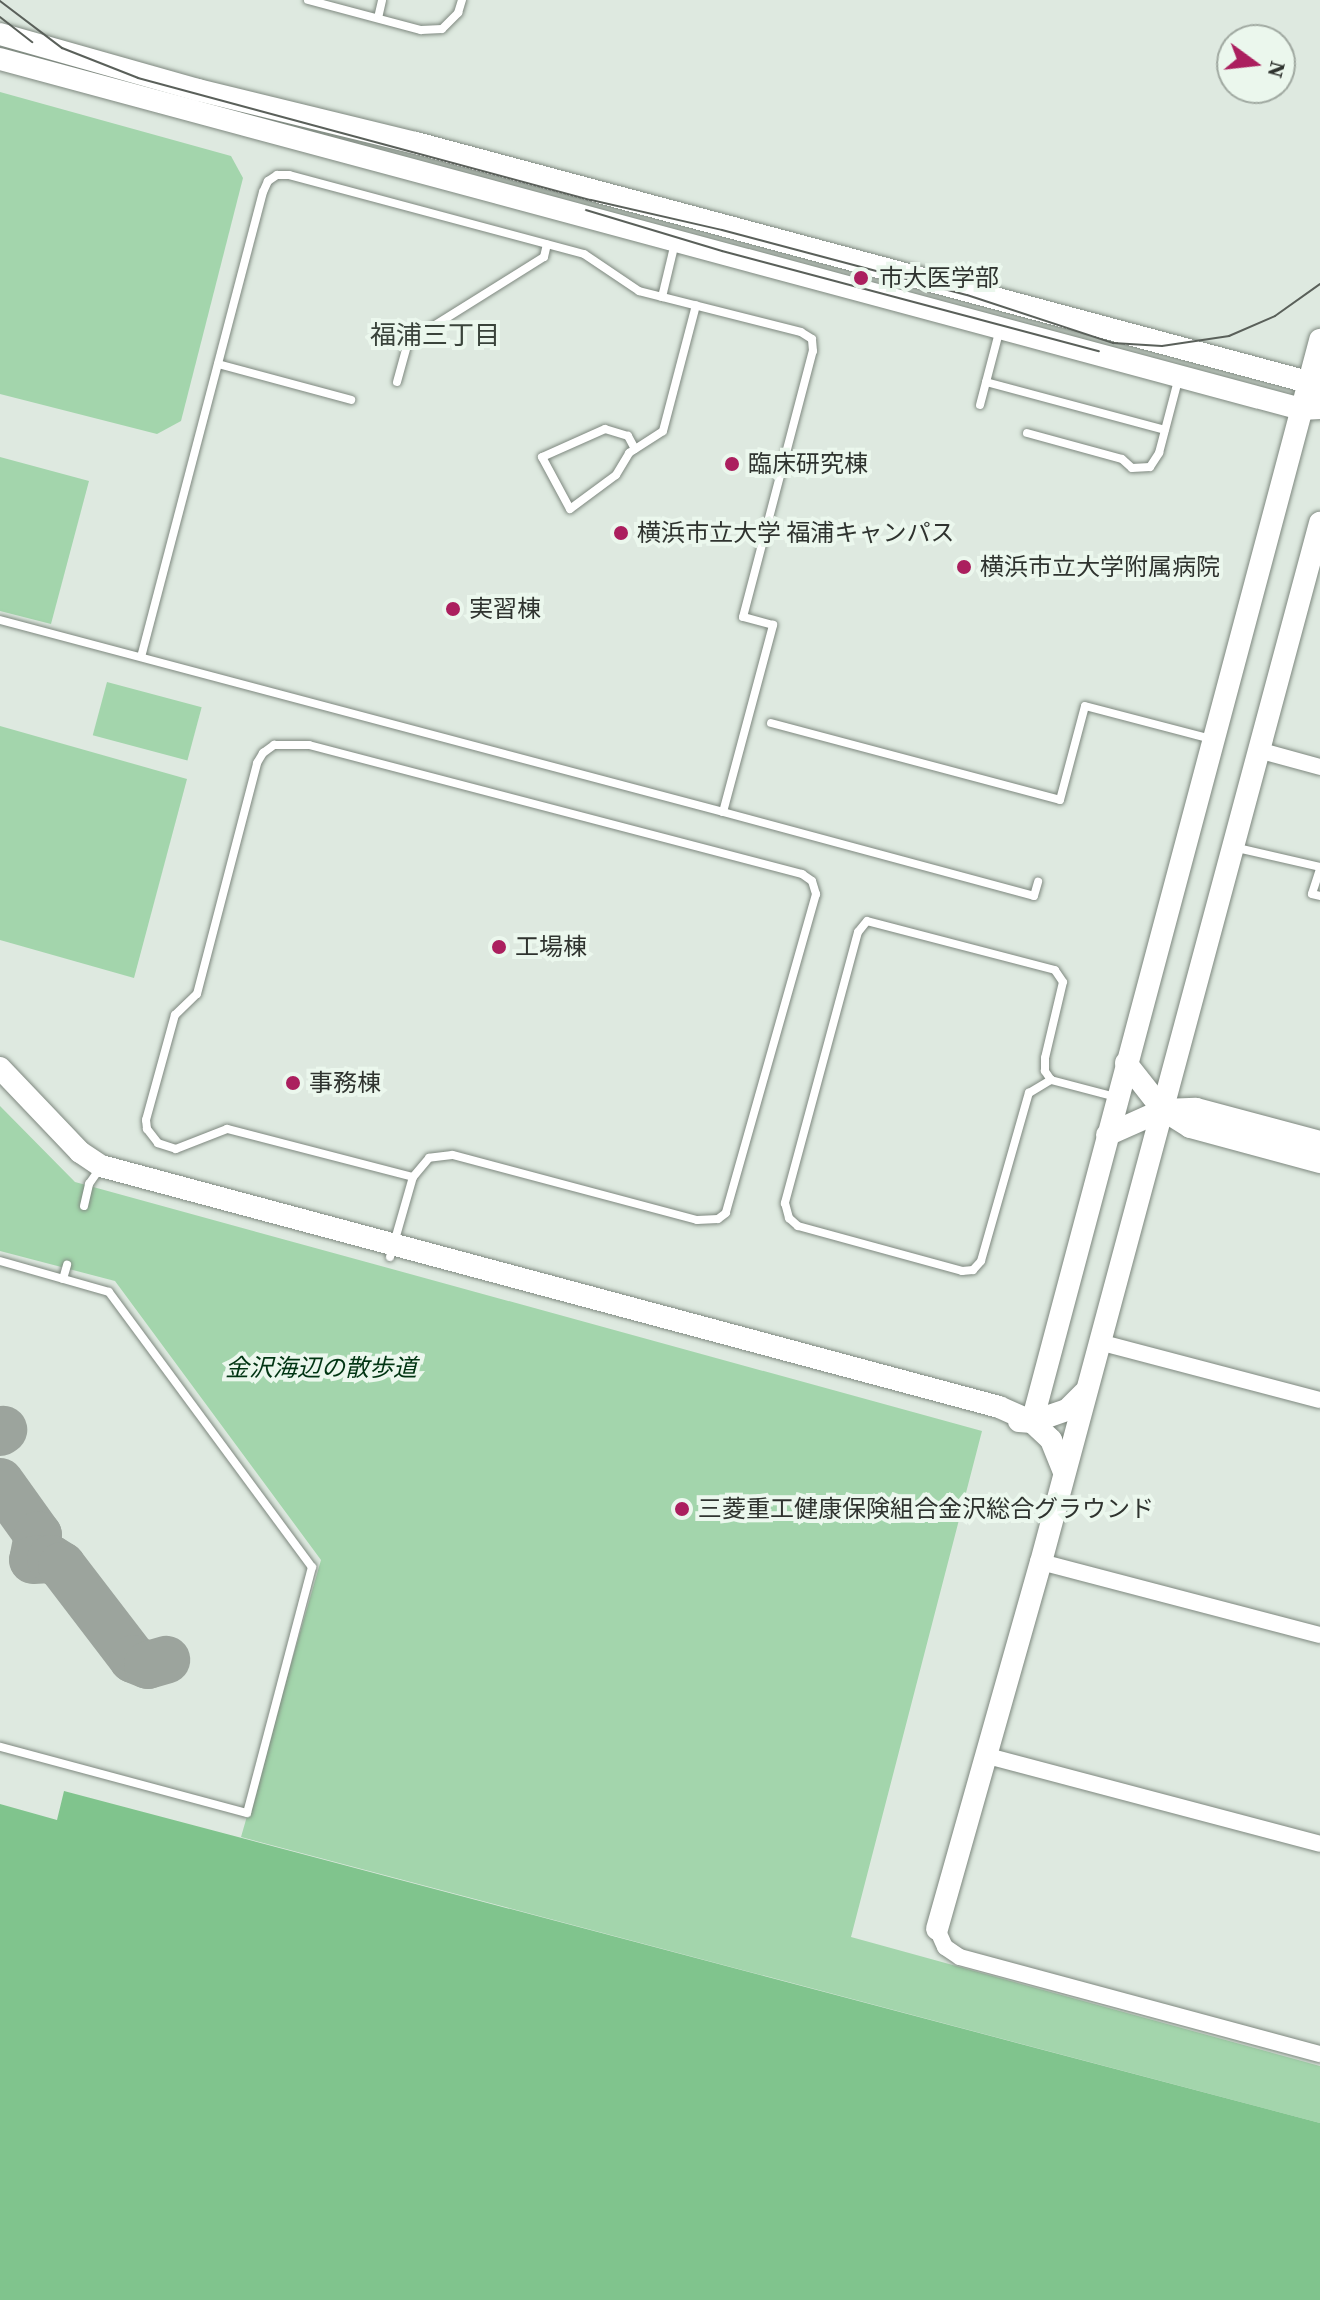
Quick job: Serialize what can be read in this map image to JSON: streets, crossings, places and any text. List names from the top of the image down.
{
  "districts": ["福浦三丁目"],
  "parks": ["金沢海辺の散歩道"],
  "places": [
    "市大医学部",
    "臨床研究棟",
    "横浜市立大学 福浦キャンパス",
    "横浜市立大学附属病院",
    "実習棟",
    "工場棟",
    "事務棟",
    "三菱重工健康保険組合金沢総合グラウンド"
  ],
  "north": "right"
}
